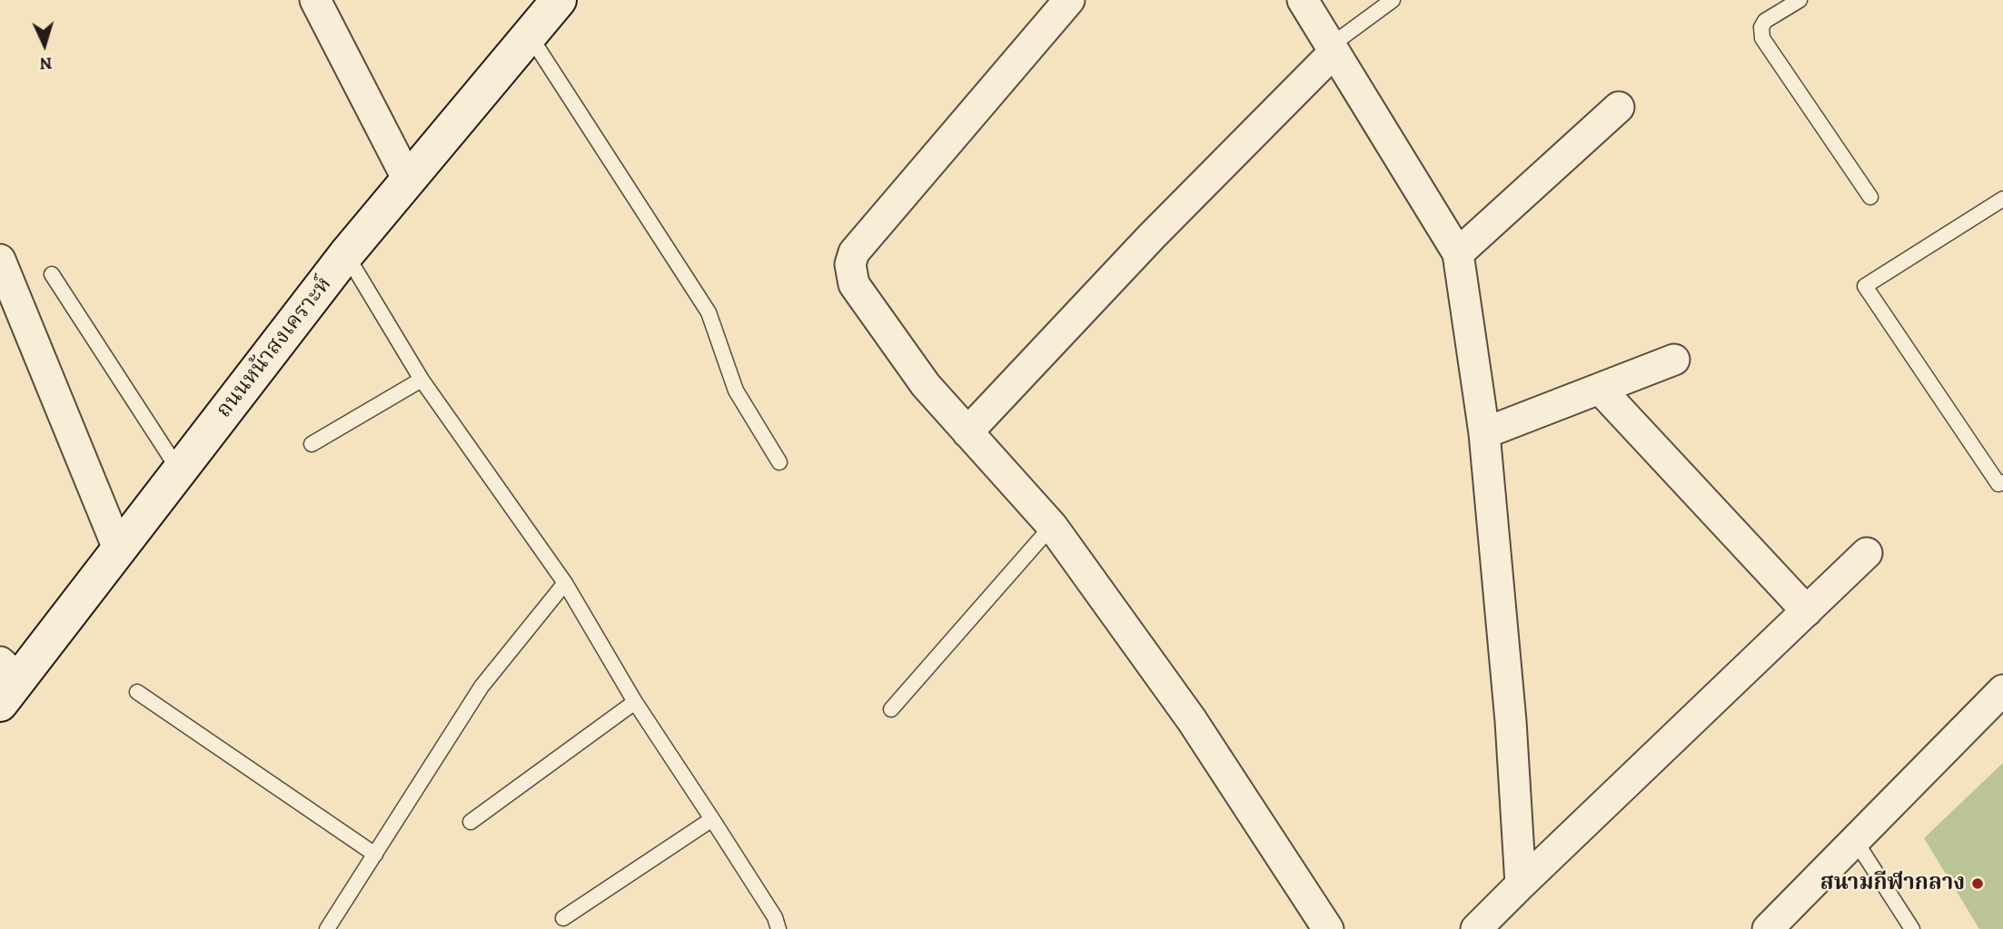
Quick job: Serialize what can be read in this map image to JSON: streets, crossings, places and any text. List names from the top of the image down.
{
  "streets": {
    "main road": ["ถนนหน้าสงเคราะห์"]
  },
  "places": ["สนามกีฬากลาง"],
  "north": "bottom"
}
